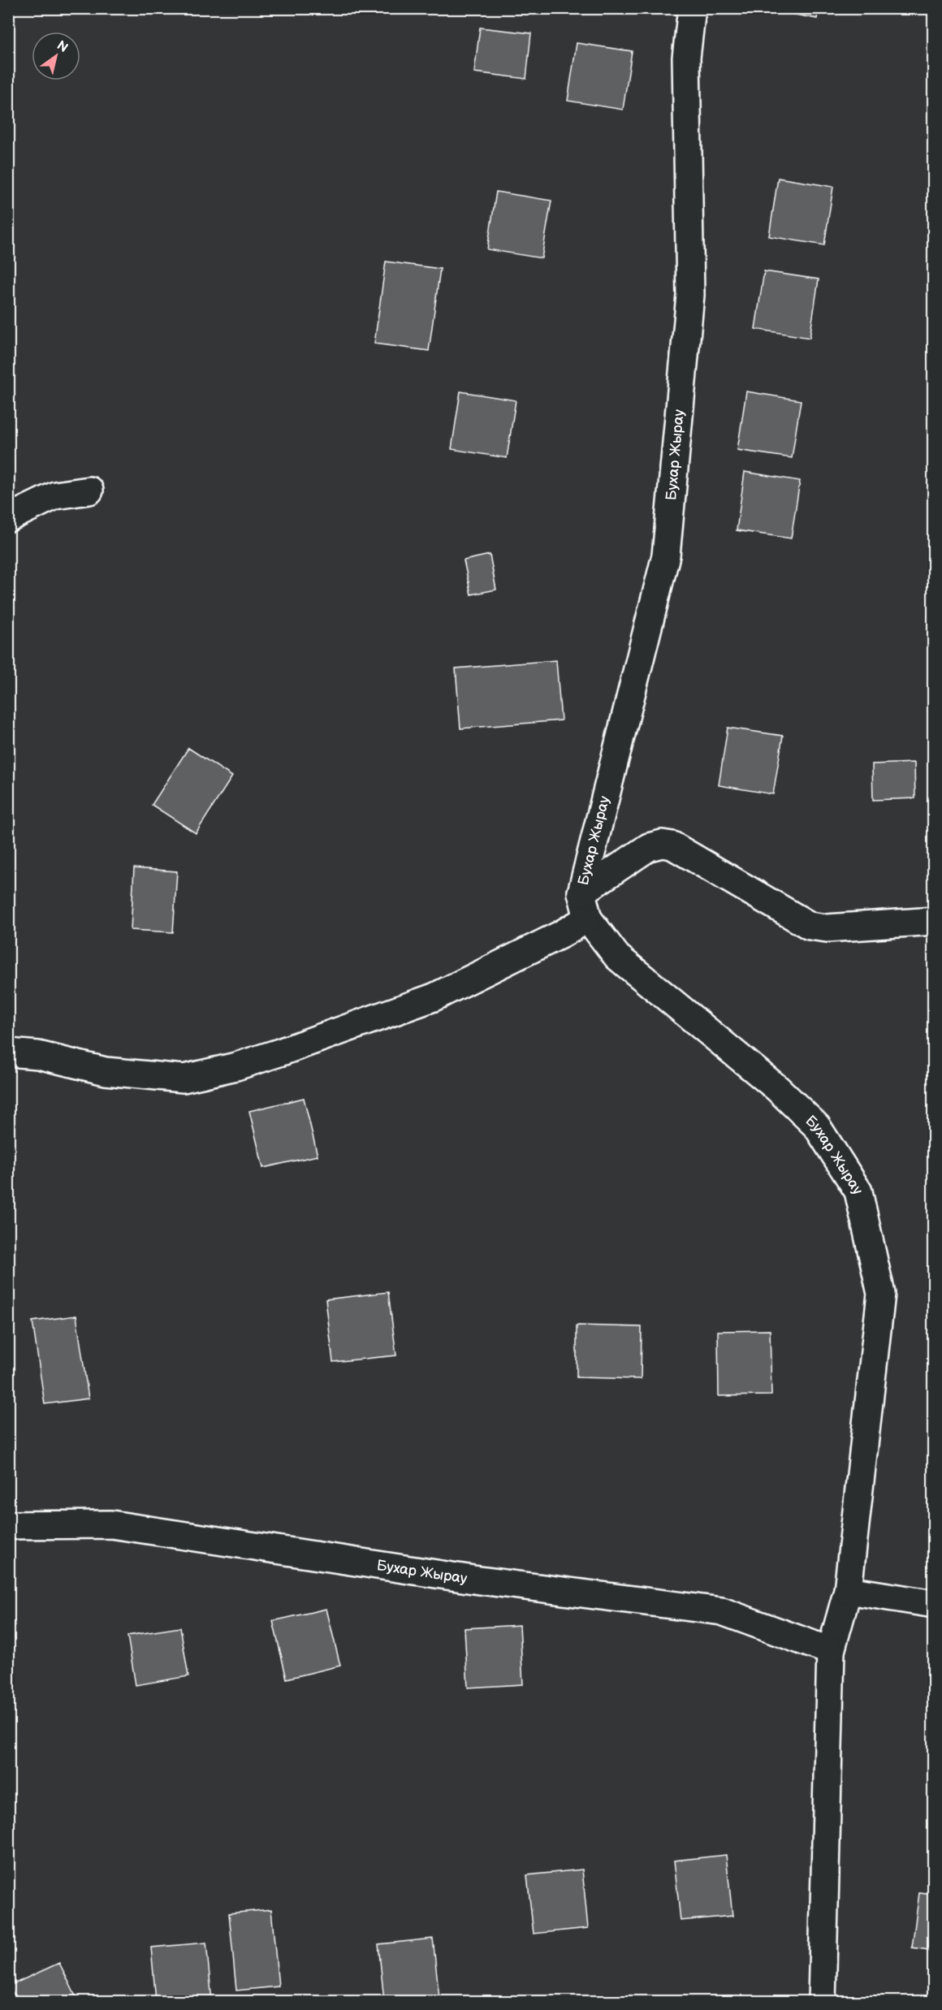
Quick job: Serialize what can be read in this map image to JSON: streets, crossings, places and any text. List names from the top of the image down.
{
  "streets": {
    "street": ["Бухар Жырау"]
  },
  "north": "top right"
}
